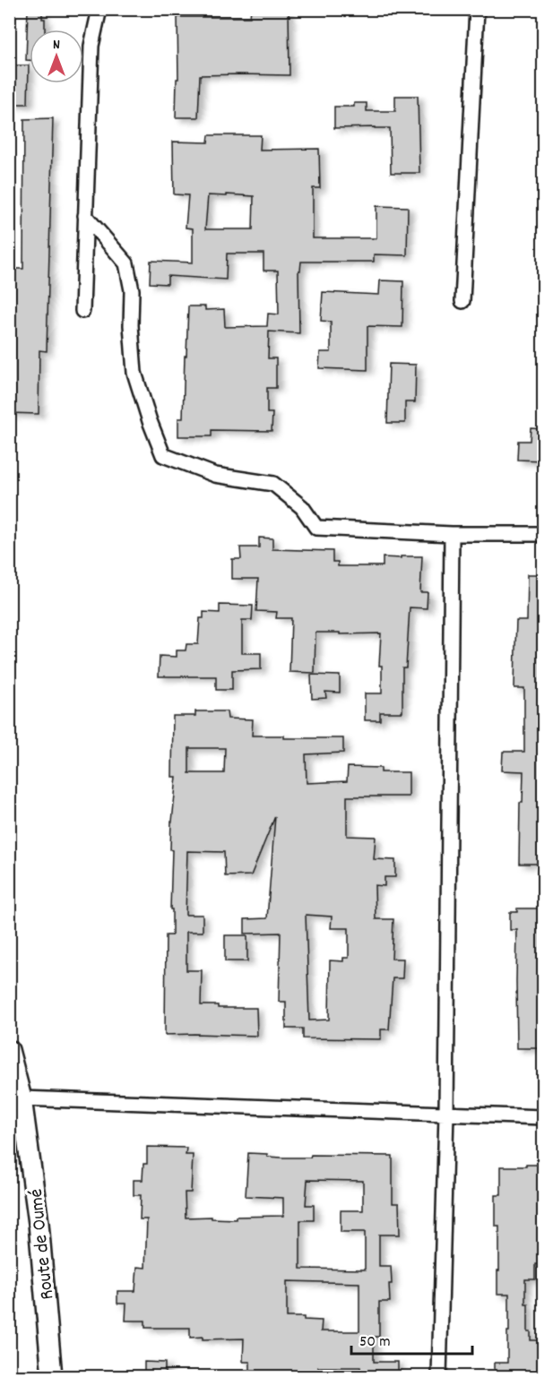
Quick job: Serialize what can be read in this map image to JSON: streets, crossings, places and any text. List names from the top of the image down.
{
  "streets": {
    "main road": ["Route de Oumé"]
  },
  "scale_bar": "50 m",
  "north": "top"
}
